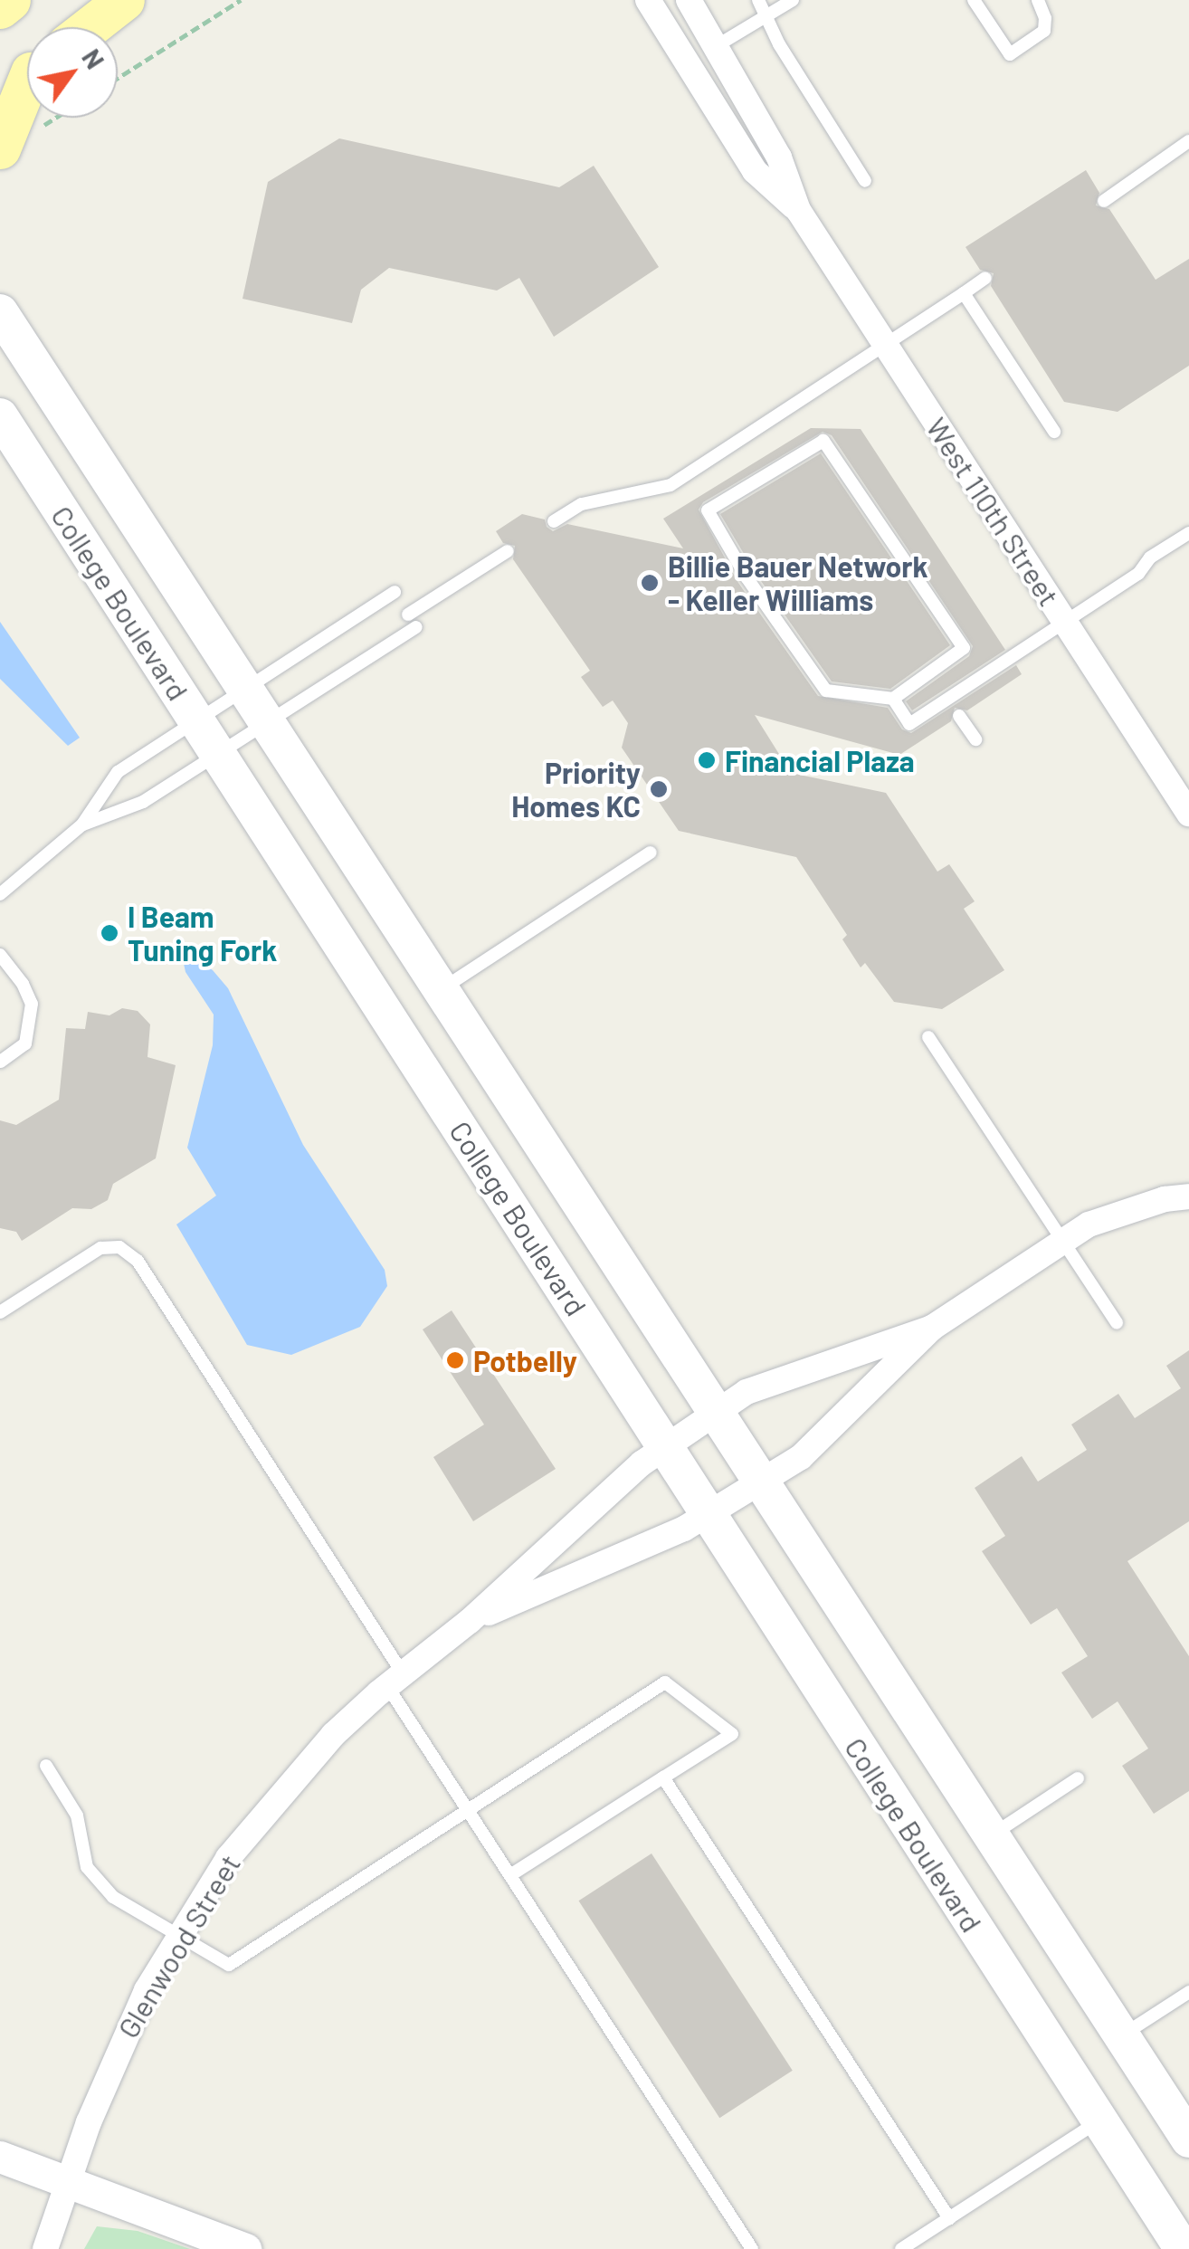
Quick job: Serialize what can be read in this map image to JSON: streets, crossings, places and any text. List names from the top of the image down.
{
  "streets": {
    "main road": ["College Boulevard"],
    "street": ["West 110th Street", "Glenwood Street"]
  },
  "crossings": [
    ["College Boulevard", "Glenwood Street"]
  ],
  "places": [
    "Billie Bauer Network - Keller Williams",
    "Financial Plaza",
    "Priority Homes KC",
    "I Beam Tuning Fork",
    "Potbelly"
  ],
  "north": "top right"
}
